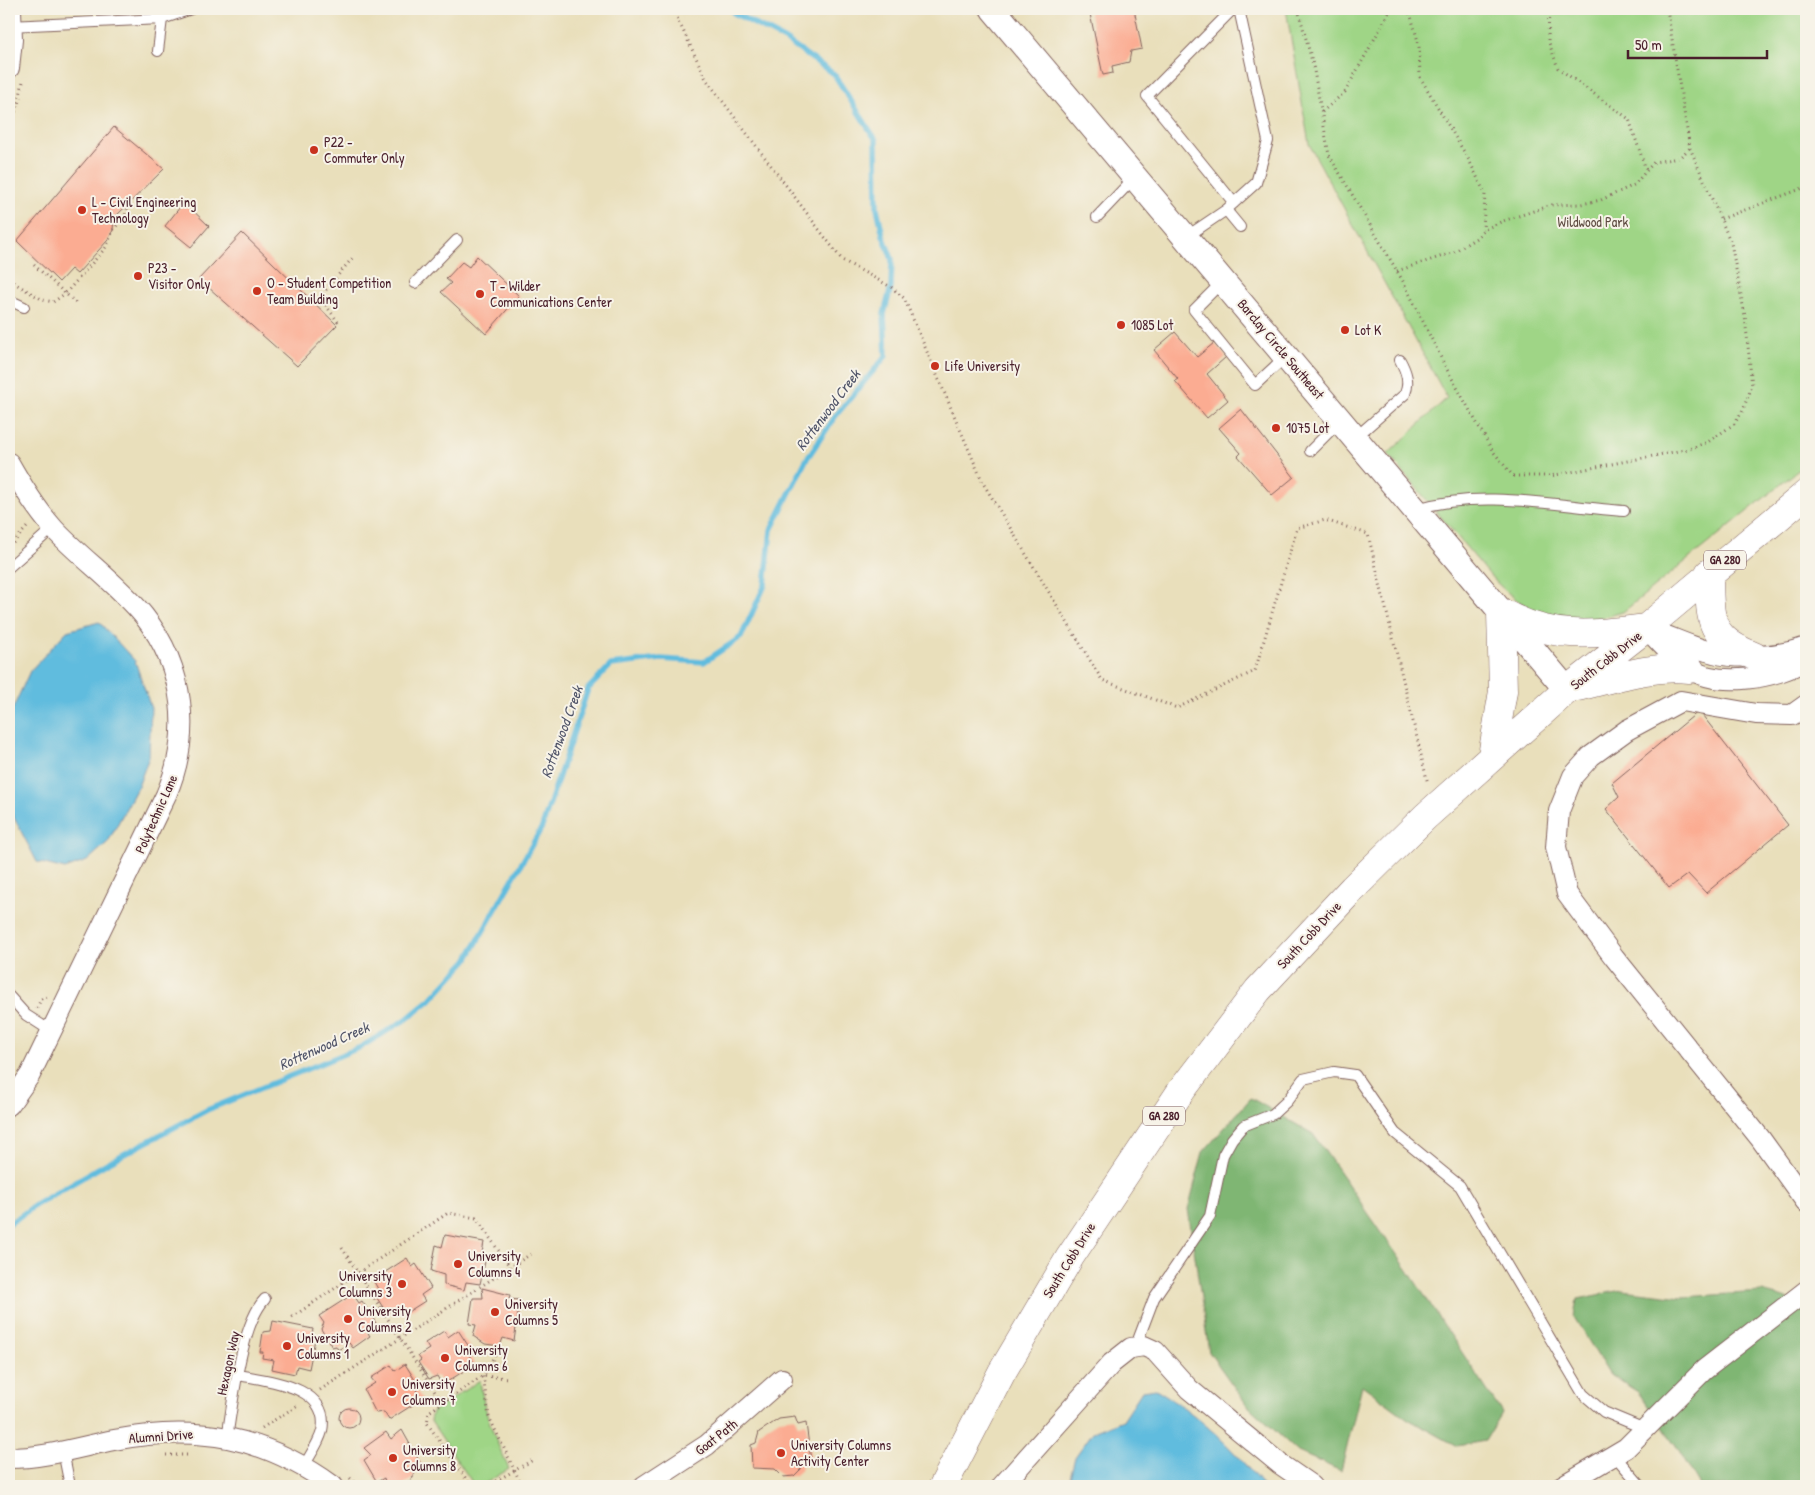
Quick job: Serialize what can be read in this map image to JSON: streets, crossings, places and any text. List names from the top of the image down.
{
  "streets": {
    "main road": ["GA 280", "South Cobb Drive"],
    "street": [
      "Barclay Circle Southeast",
      "Polytechnic Lane",
      "Alumni Drive",
      "Goat Path"
    ],
    "lane": ["Hexagon Way"]
  },
  "crossings": [
    ["Barclay Circle Southeast", "South Cobb Drive"],
    ["Hexagon Way", "Alumni Drive"]
  ],
  "water": ["Rottenwood Creek"],
  "parks": ["Wildwood Park"],
  "places": [
    "P22 - Commuter Only",
    "L - Civil Engineering Technology",
    "P23 - Visitor Only",
    "O - Student Competition Team Building",
    "T - Wilder Communications Center",
    "1085 Lot",
    "Lot K",
    "Life University",
    "1075 Lot",
    "University Columns 4",
    "University Columns 3",
    "University Columns 5",
    "University Columns 2",
    "University Columns 1",
    "University Columns 6",
    "University Columns 7",
    "University Columns Activity Center",
    "University Columns 8"
  ],
  "scale_bar": "50 m"
}
